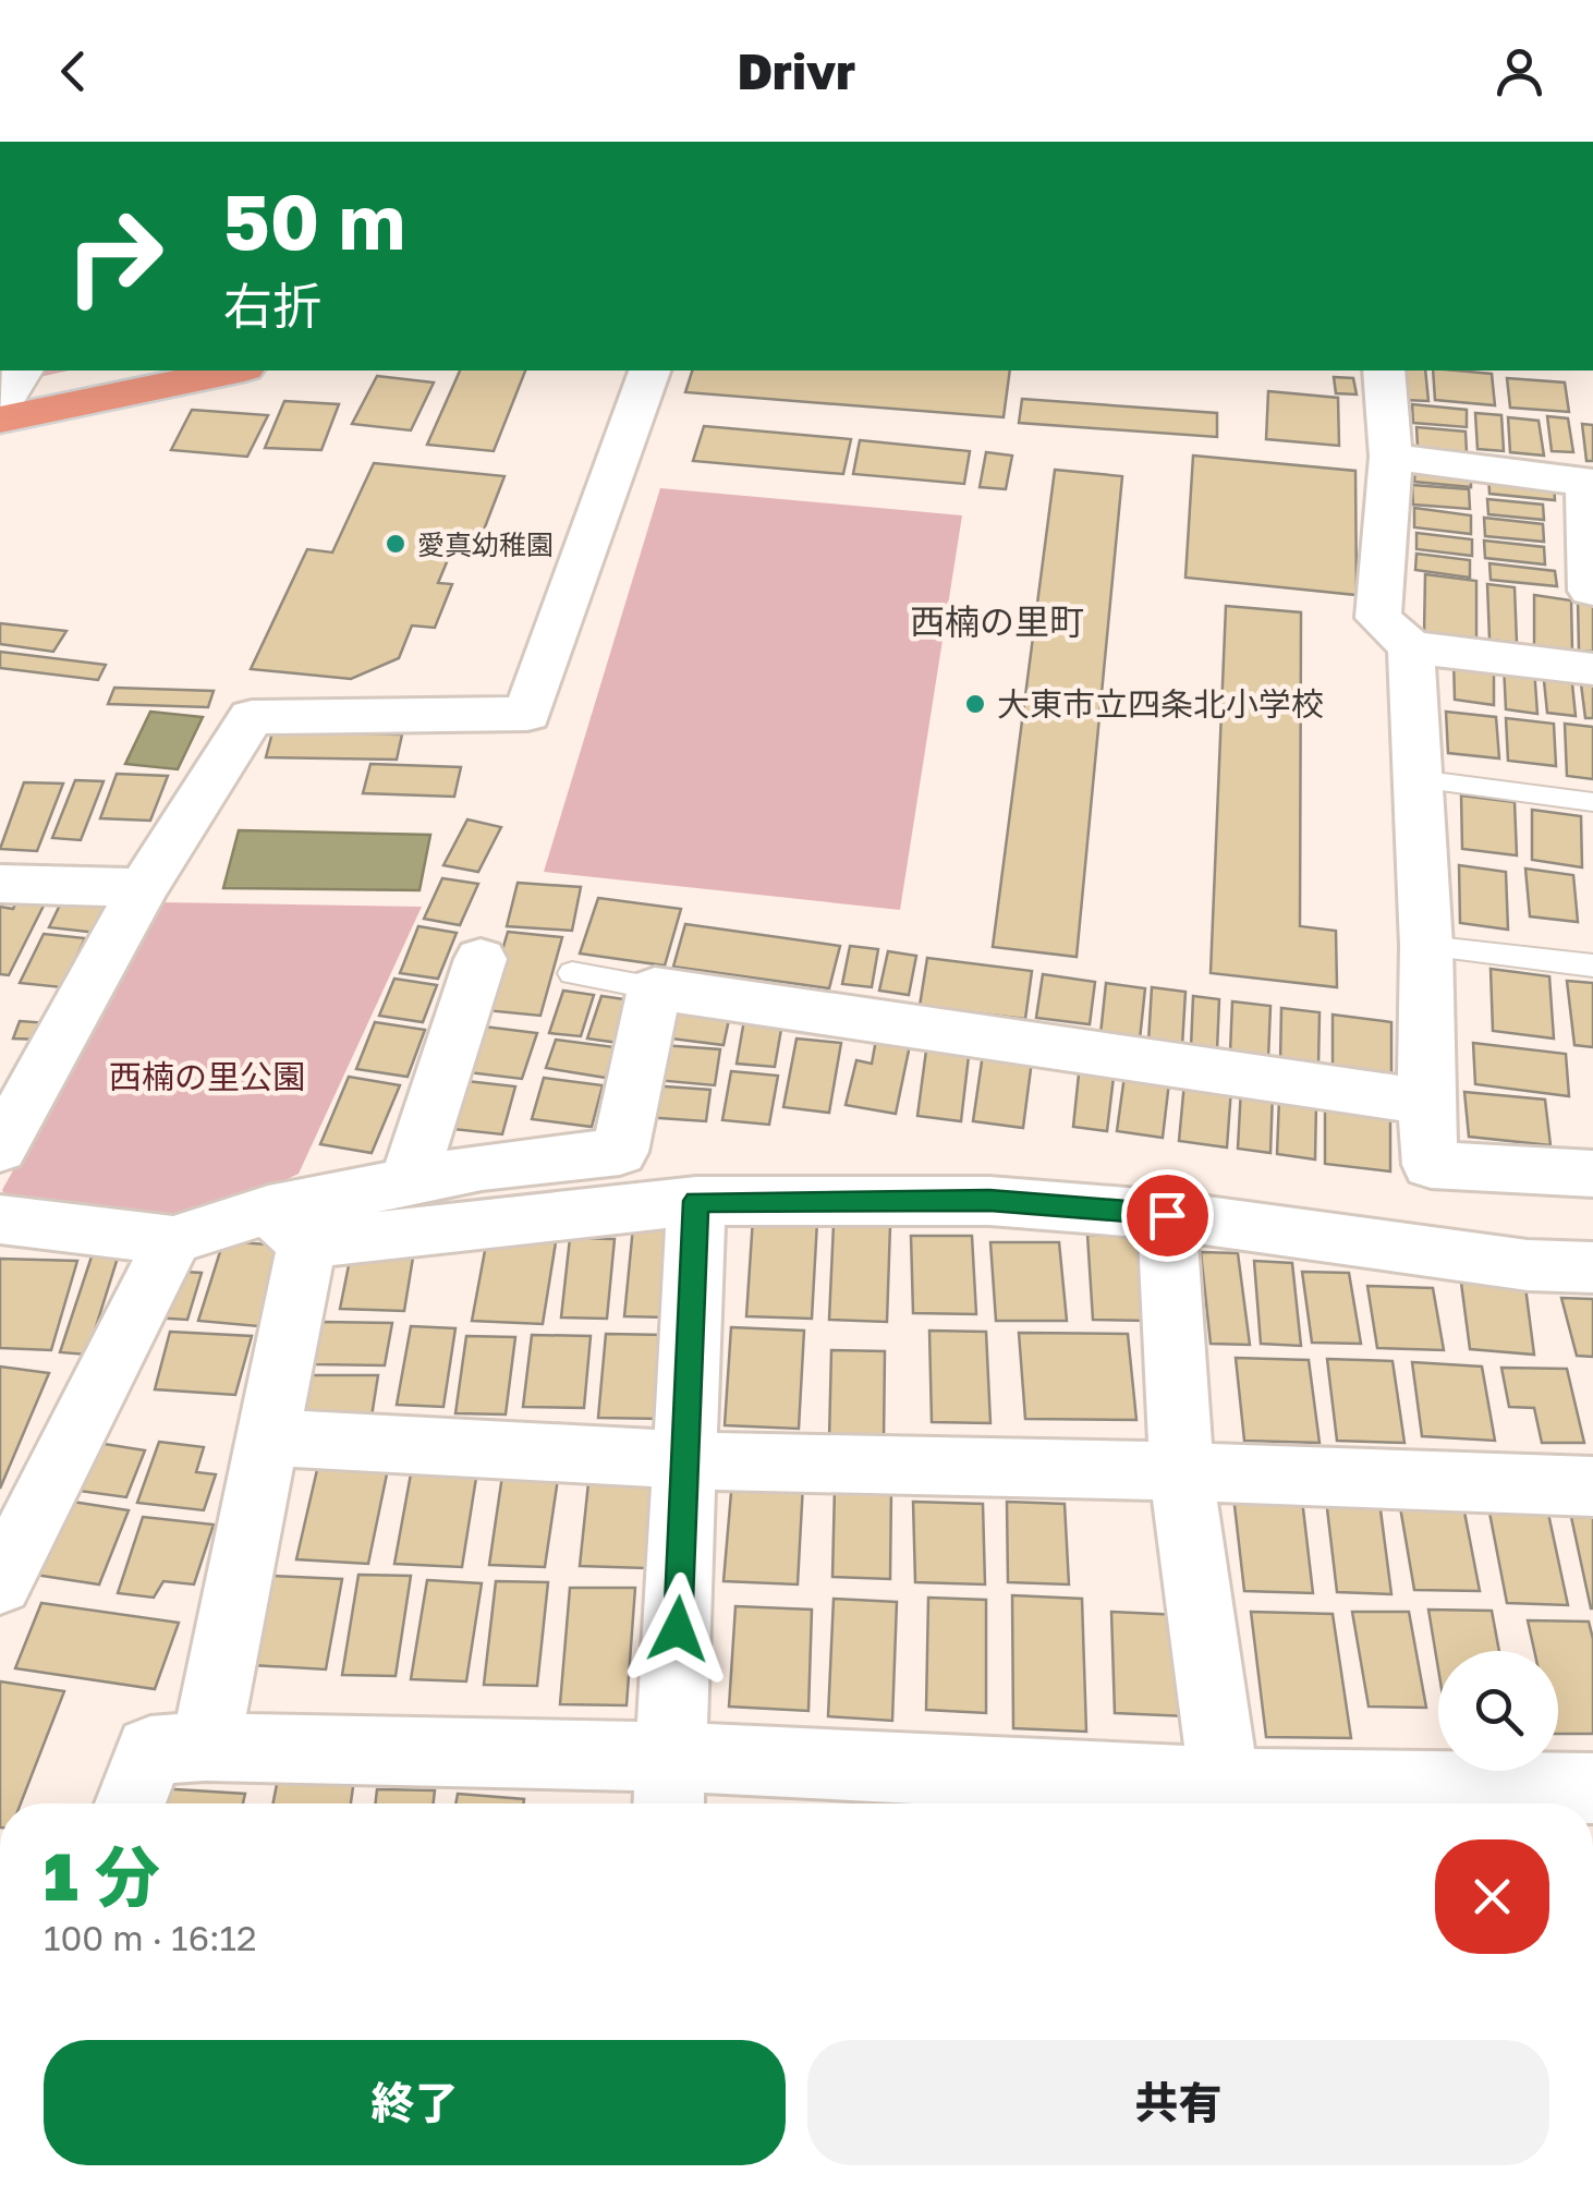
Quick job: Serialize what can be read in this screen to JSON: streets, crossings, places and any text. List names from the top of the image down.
{
  "districts": ["西楠の里町"],
  "parks": ["西楠の里公園"],
  "places": ["愛真幼稚園", "大東市立四条北小学校"],
  "page": {
    "header": "Drivr",
    "turn": ["50 m", "右折"],
    "heading": ["1 分", "100 m · 16:12"],
    "buttons": ["終了", "共有"]
  }
}
